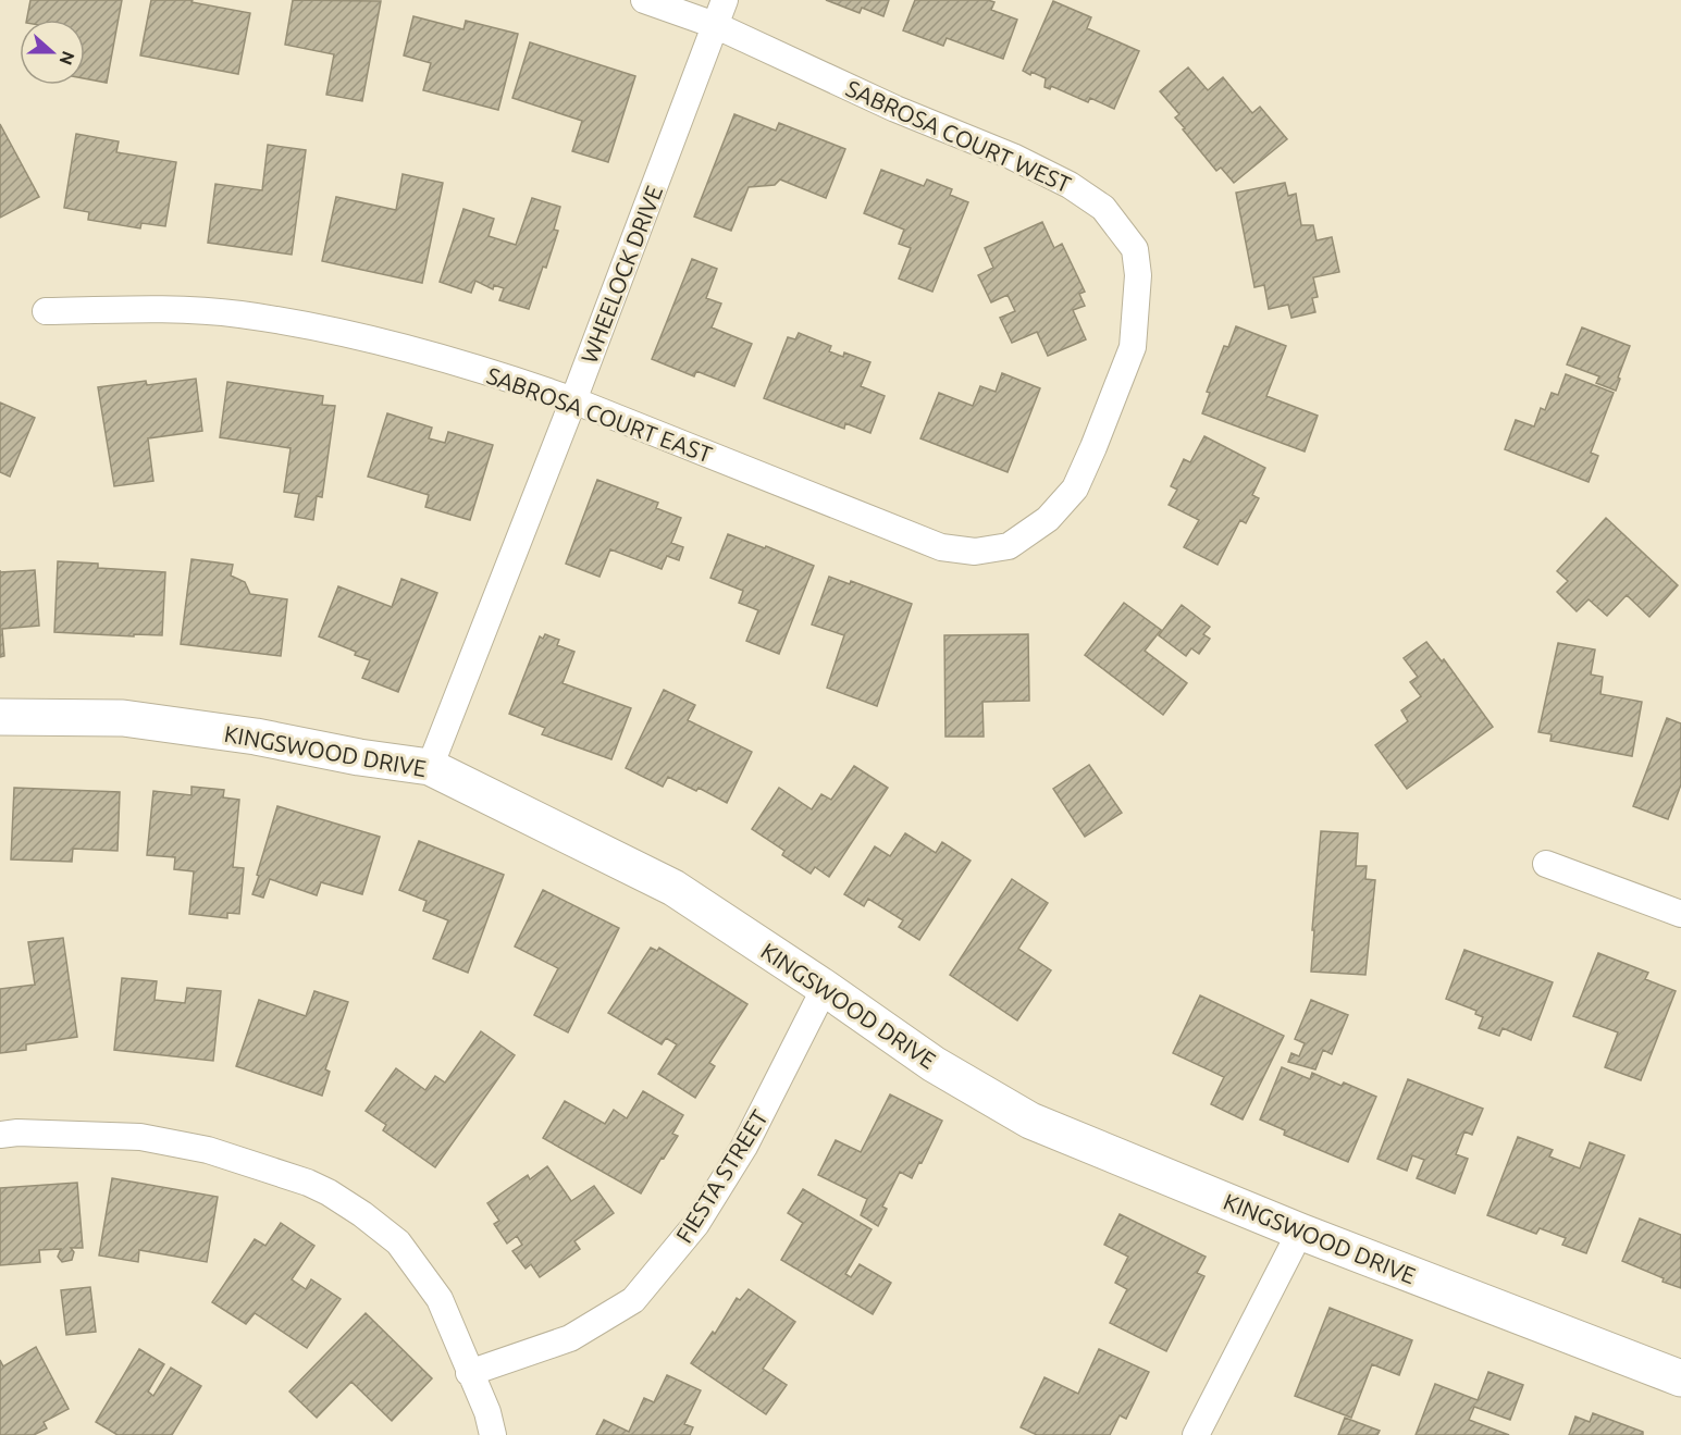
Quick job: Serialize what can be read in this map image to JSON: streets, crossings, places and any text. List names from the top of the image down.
{
  "streets": {
    "street": [
      "SABROSA COURT WEST",
      "WHEELOCK DRIVE",
      "SABROSA COURT EAST",
      "KINGSWOOD DRIVE",
      "FIESTA STREET"
    ]
  },
  "crossings": [
    ["SABROSA COURT WEST", "WHEELOCK DRIVE"],
    ["SABROSA COURT WEST", "SABROSA COURT EAST"],
    ["WHEELOCK DRIVE", "SABROSA COURT EAST"],
    ["WHEELOCK DRIVE", "KINGSWOOD DRIVE"],
    ["KINGSWOOD DRIVE", "FIESTA STREET"]
  ],
  "north": "right"
}
